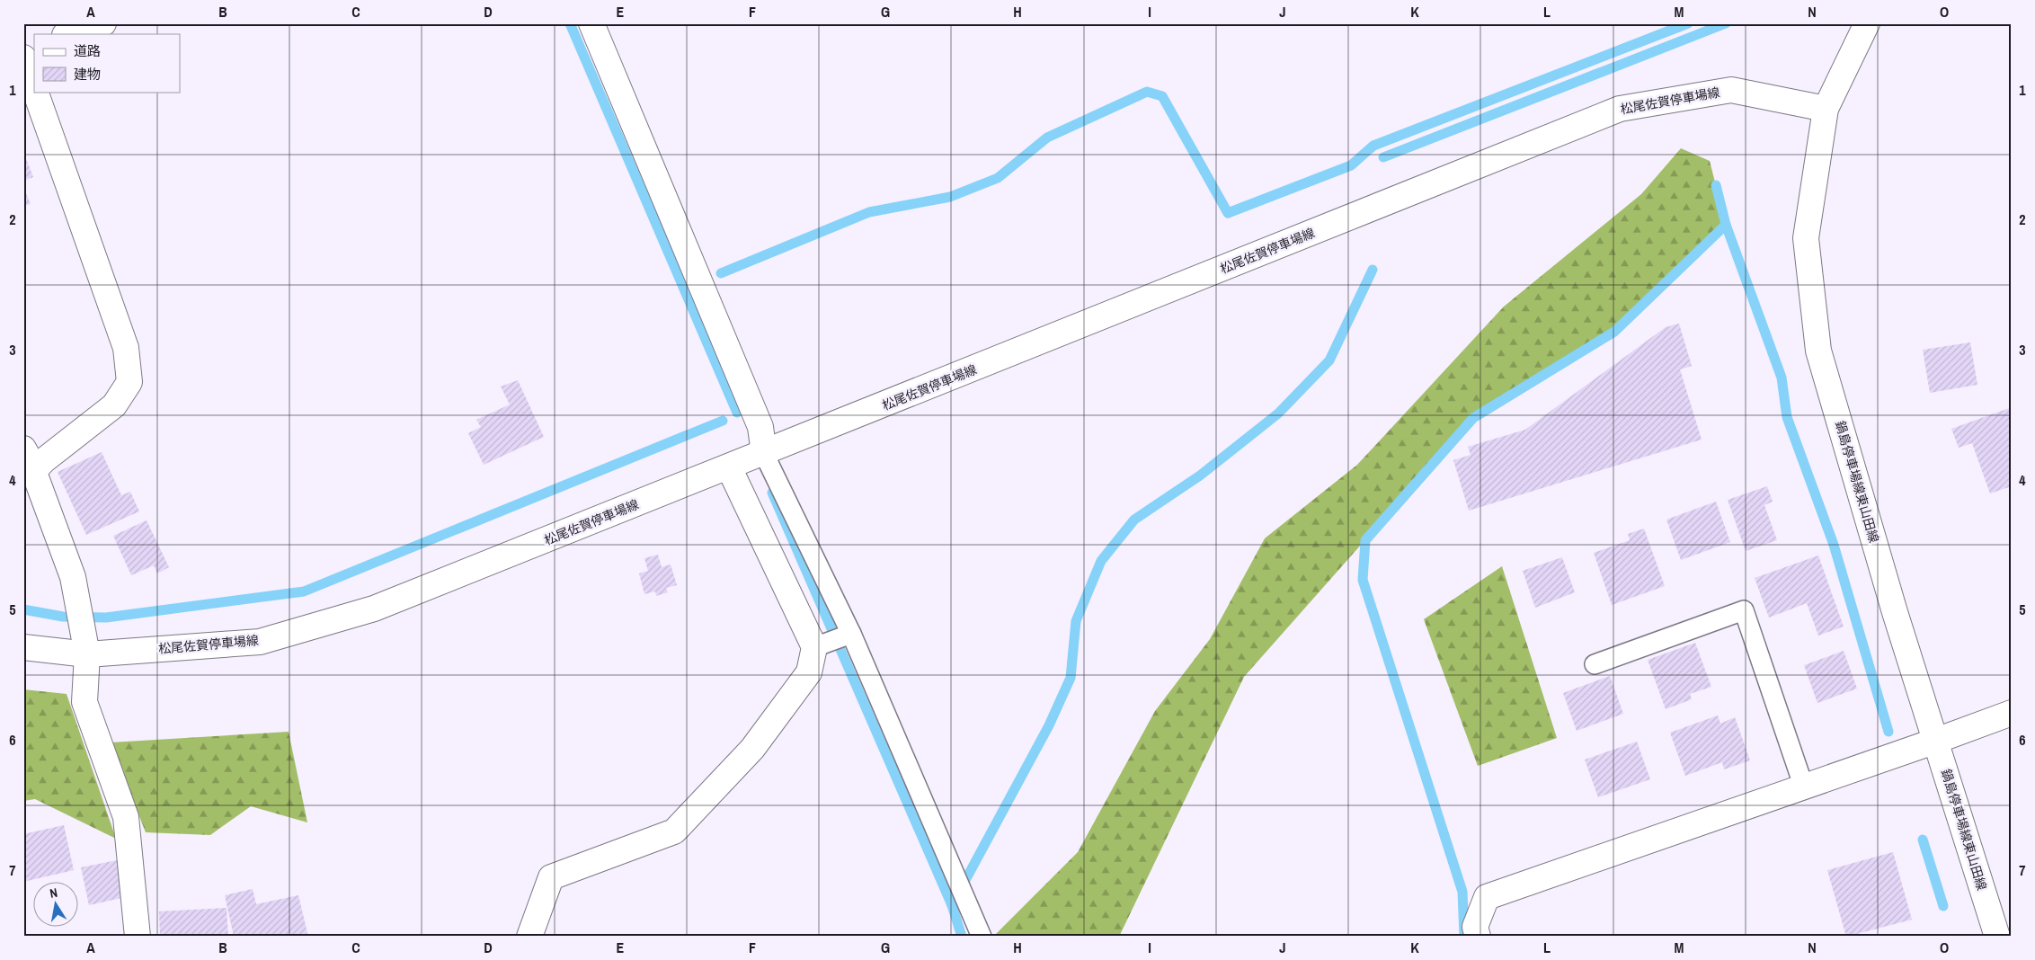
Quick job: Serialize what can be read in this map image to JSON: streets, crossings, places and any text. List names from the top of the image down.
{
  "streets": {
    "main road": ["松尾佐賀停車場線", "鍋島停車場線東山田線"]
  },
  "crossings": [
    ["松尾佐賀停車場線", "鍋島停車場線東山田線"]
  ],
  "legend": ["道路", "建物"],
  "north": "top",
  "grid": {
    "columns": [
      "A",
      "B",
      "C",
      "D",
      "E",
      "F",
      "G",
      "H",
      "I",
      "J",
      "K",
      "L",
      "M",
      "N",
      "O"
    ],
    "rows": [
      "1",
      "2",
      "3",
      "4",
      "5",
      "6",
      "7"
    ]
  }
}
